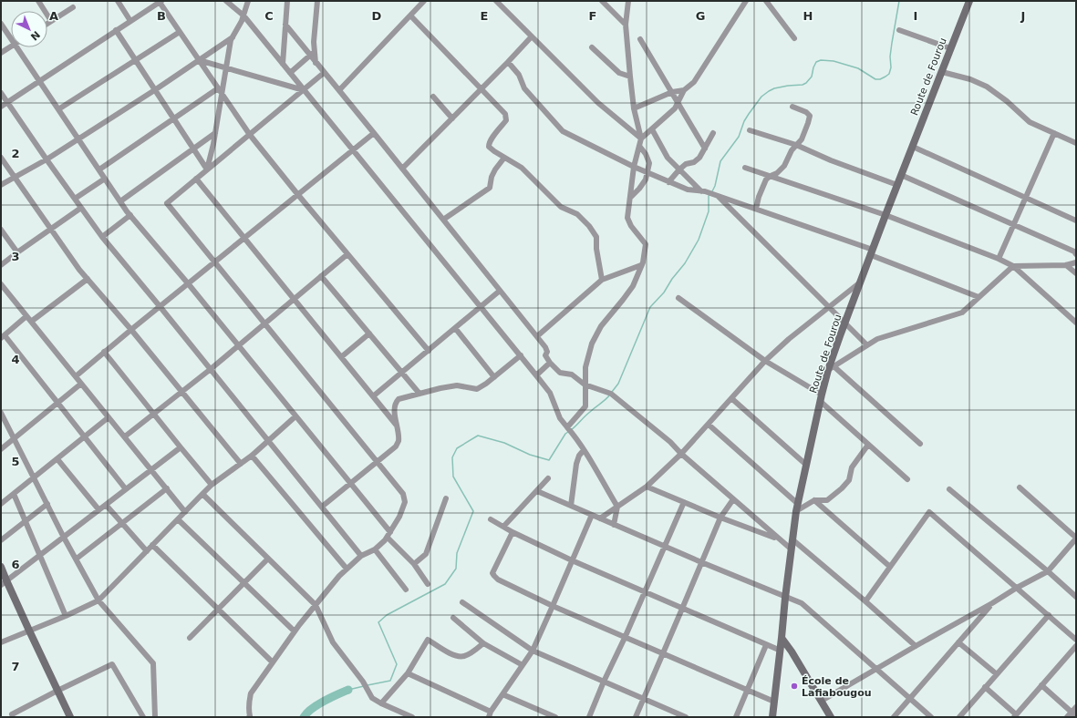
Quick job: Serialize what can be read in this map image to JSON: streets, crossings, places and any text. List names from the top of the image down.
{
  "streets": {
    "main road": ["Route de Fourou"]
  },
  "places": ["École de Lafiabougou"],
  "north": "bottom right",
  "grid": {
    "columns": [
      "A",
      "B",
      "C",
      "D",
      "E",
      "F",
      "G",
      "H",
      "I",
      "J"
    ],
    "rows": [
      "2",
      "3",
      "4",
      "5",
      "6",
      "7"
    ]
  }
}
